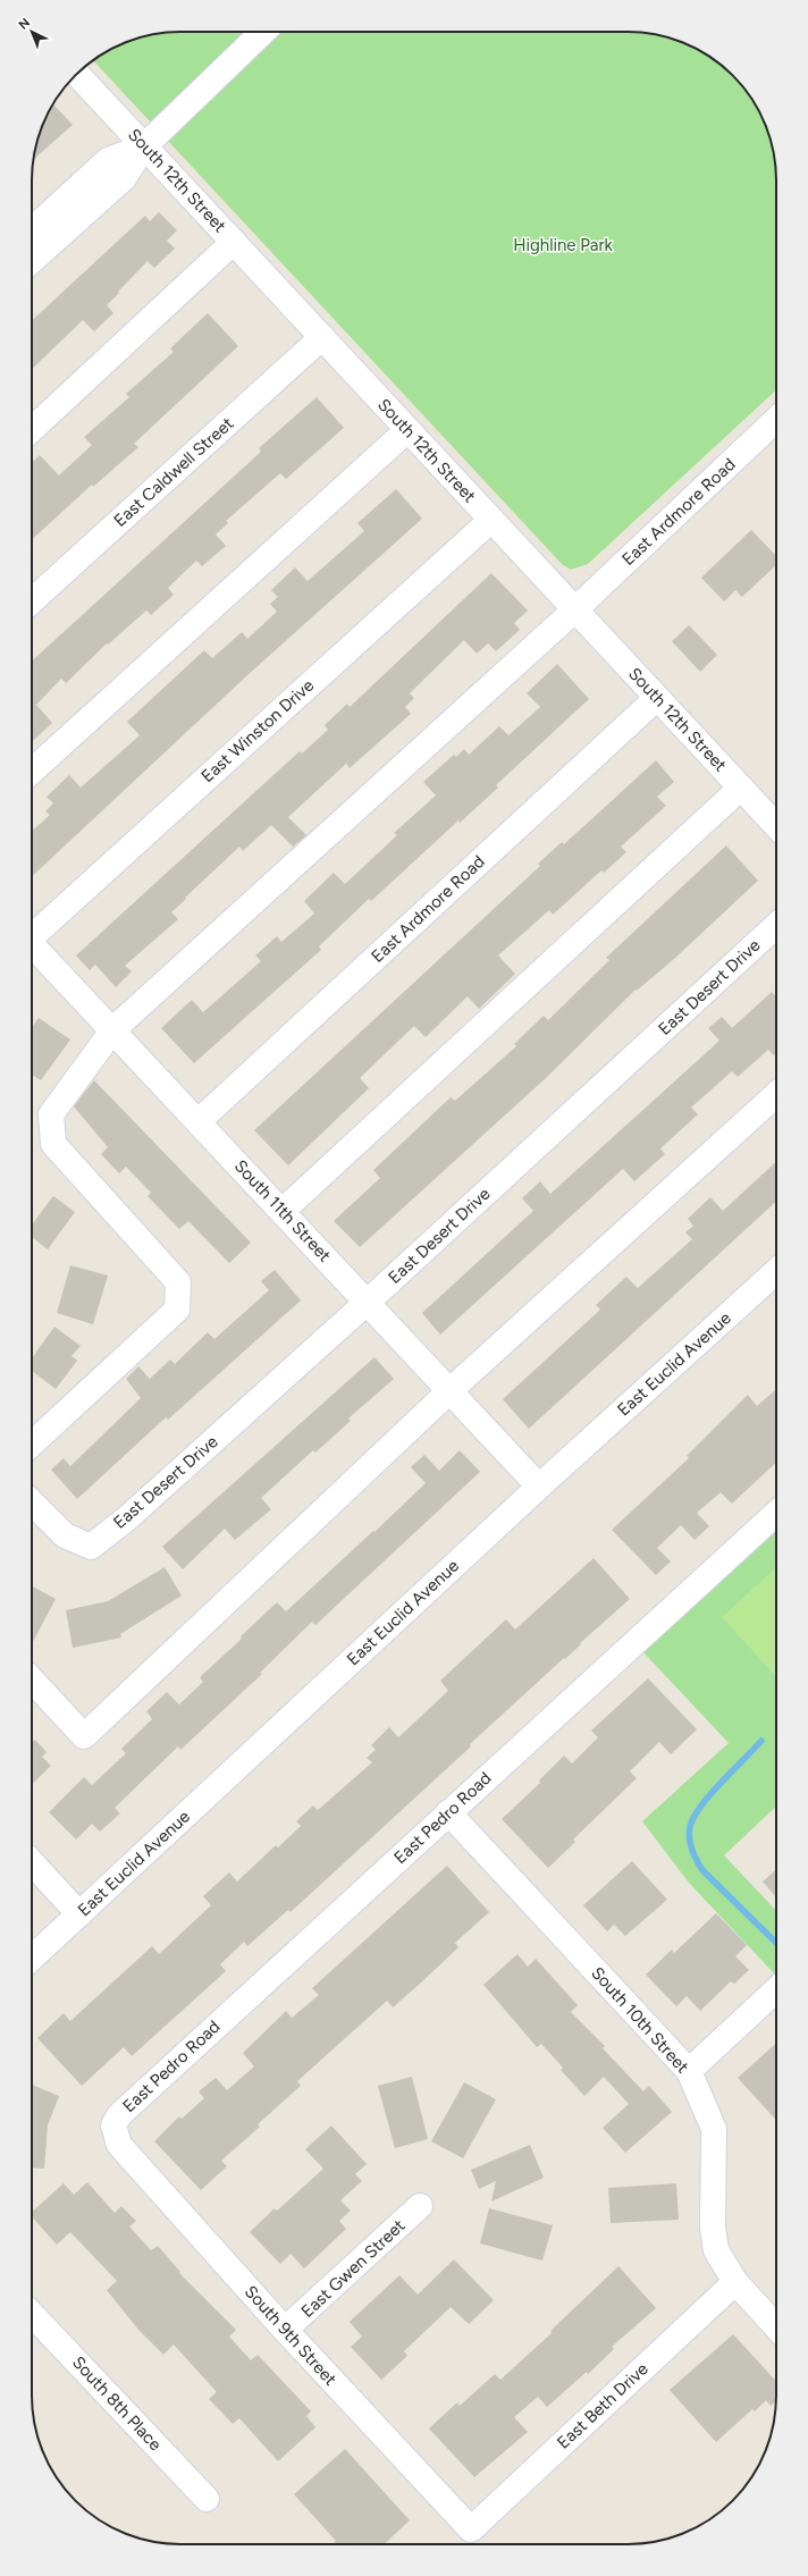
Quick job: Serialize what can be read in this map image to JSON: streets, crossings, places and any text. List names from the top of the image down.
{
  "streets": {
    "street": [
      "South 12th Street",
      "East Caldwell Street",
      "East Ardmore Road",
      "East Winston Drive",
      "East Desert Drive",
      "South 11th Street",
      "East Euclid Avenue",
      "East Pedro Road",
      "South 10th Street",
      "East Gwen Street",
      "South 9th Street",
      "South 8th Place",
      "East Beth Drive"
    ]
  },
  "crossings": [
    ["South 12th Street", "East Caldwell Street"],
    ["South 12th Street", "East Ardmore Road"],
    ["South 12th Street", "East Winston Drive"],
    ["East Ardmore Road", "South 11th Street"],
    ["East Desert Drive", "South 11th Street"],
    ["South 11th Street", "East Euclid Avenue"],
    ["East Pedro Road", "South 10th Street"],
    ["East Pedro Road", "South 9th Street"],
    ["South 10th Street", "East Beth Drive"],
    ["East Gwen Street", "South 9th Street"],
    ["South 9th Street", "East Beth Drive"]
  ],
  "parks": ["Highline Park"],
  "north": "top left"
}
